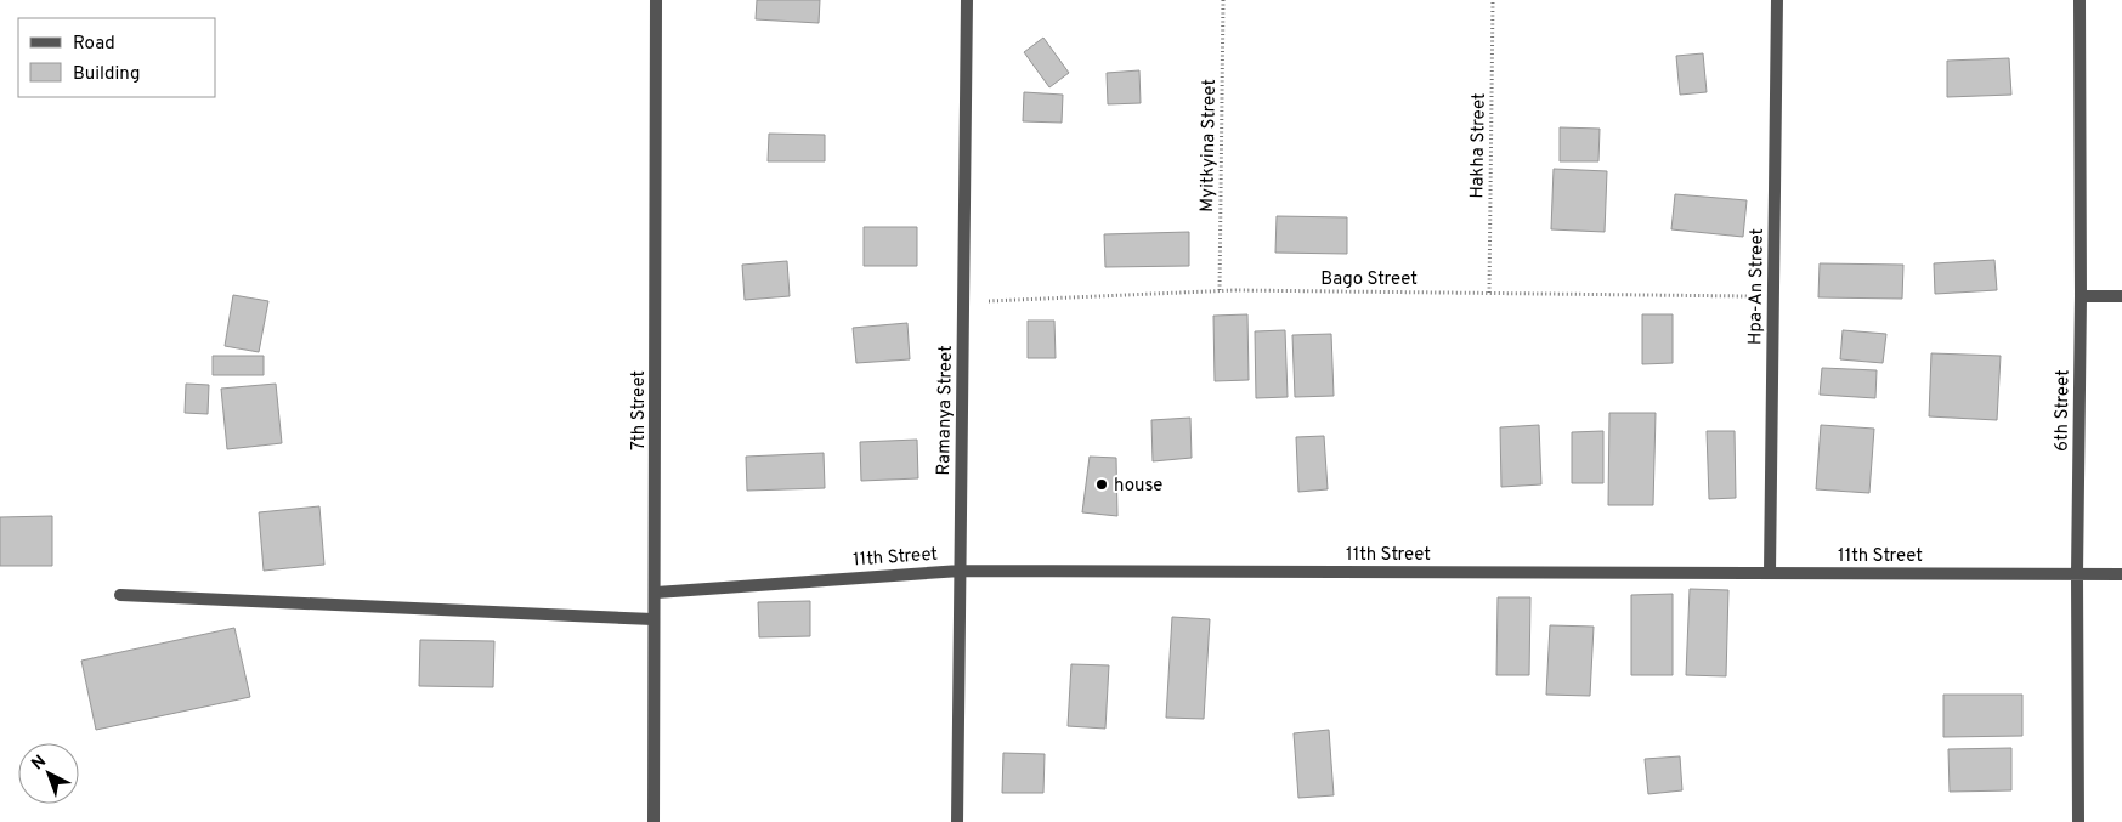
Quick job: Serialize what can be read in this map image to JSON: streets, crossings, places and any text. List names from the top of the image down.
{
  "streets": {
    "street": [
      "Hpa-An Street",
      "7th Street",
      "Ramanya Street",
      "6th Street",
      "11th Street"
    ],
    "path": ["Myitkyina Street", "Hakha Street", "Bago Street"]
  },
  "crossings": [
    ["Myitkyina Street", "Bago Street"],
    ["Hakha Street", "Bago Street"],
    ["Bago Street", "Hpa-An Street"],
    ["Bago Street", "Ramanya Street"],
    ["Hpa-An Street", "11th Street"],
    ["7th Street", "11th Street"],
    ["Ramanya Street", "11th Street"],
    ["6th Street", "11th Street"]
  ],
  "places": ["house"],
  "legend": ["Road", "Building"],
  "north": "top left"
}
